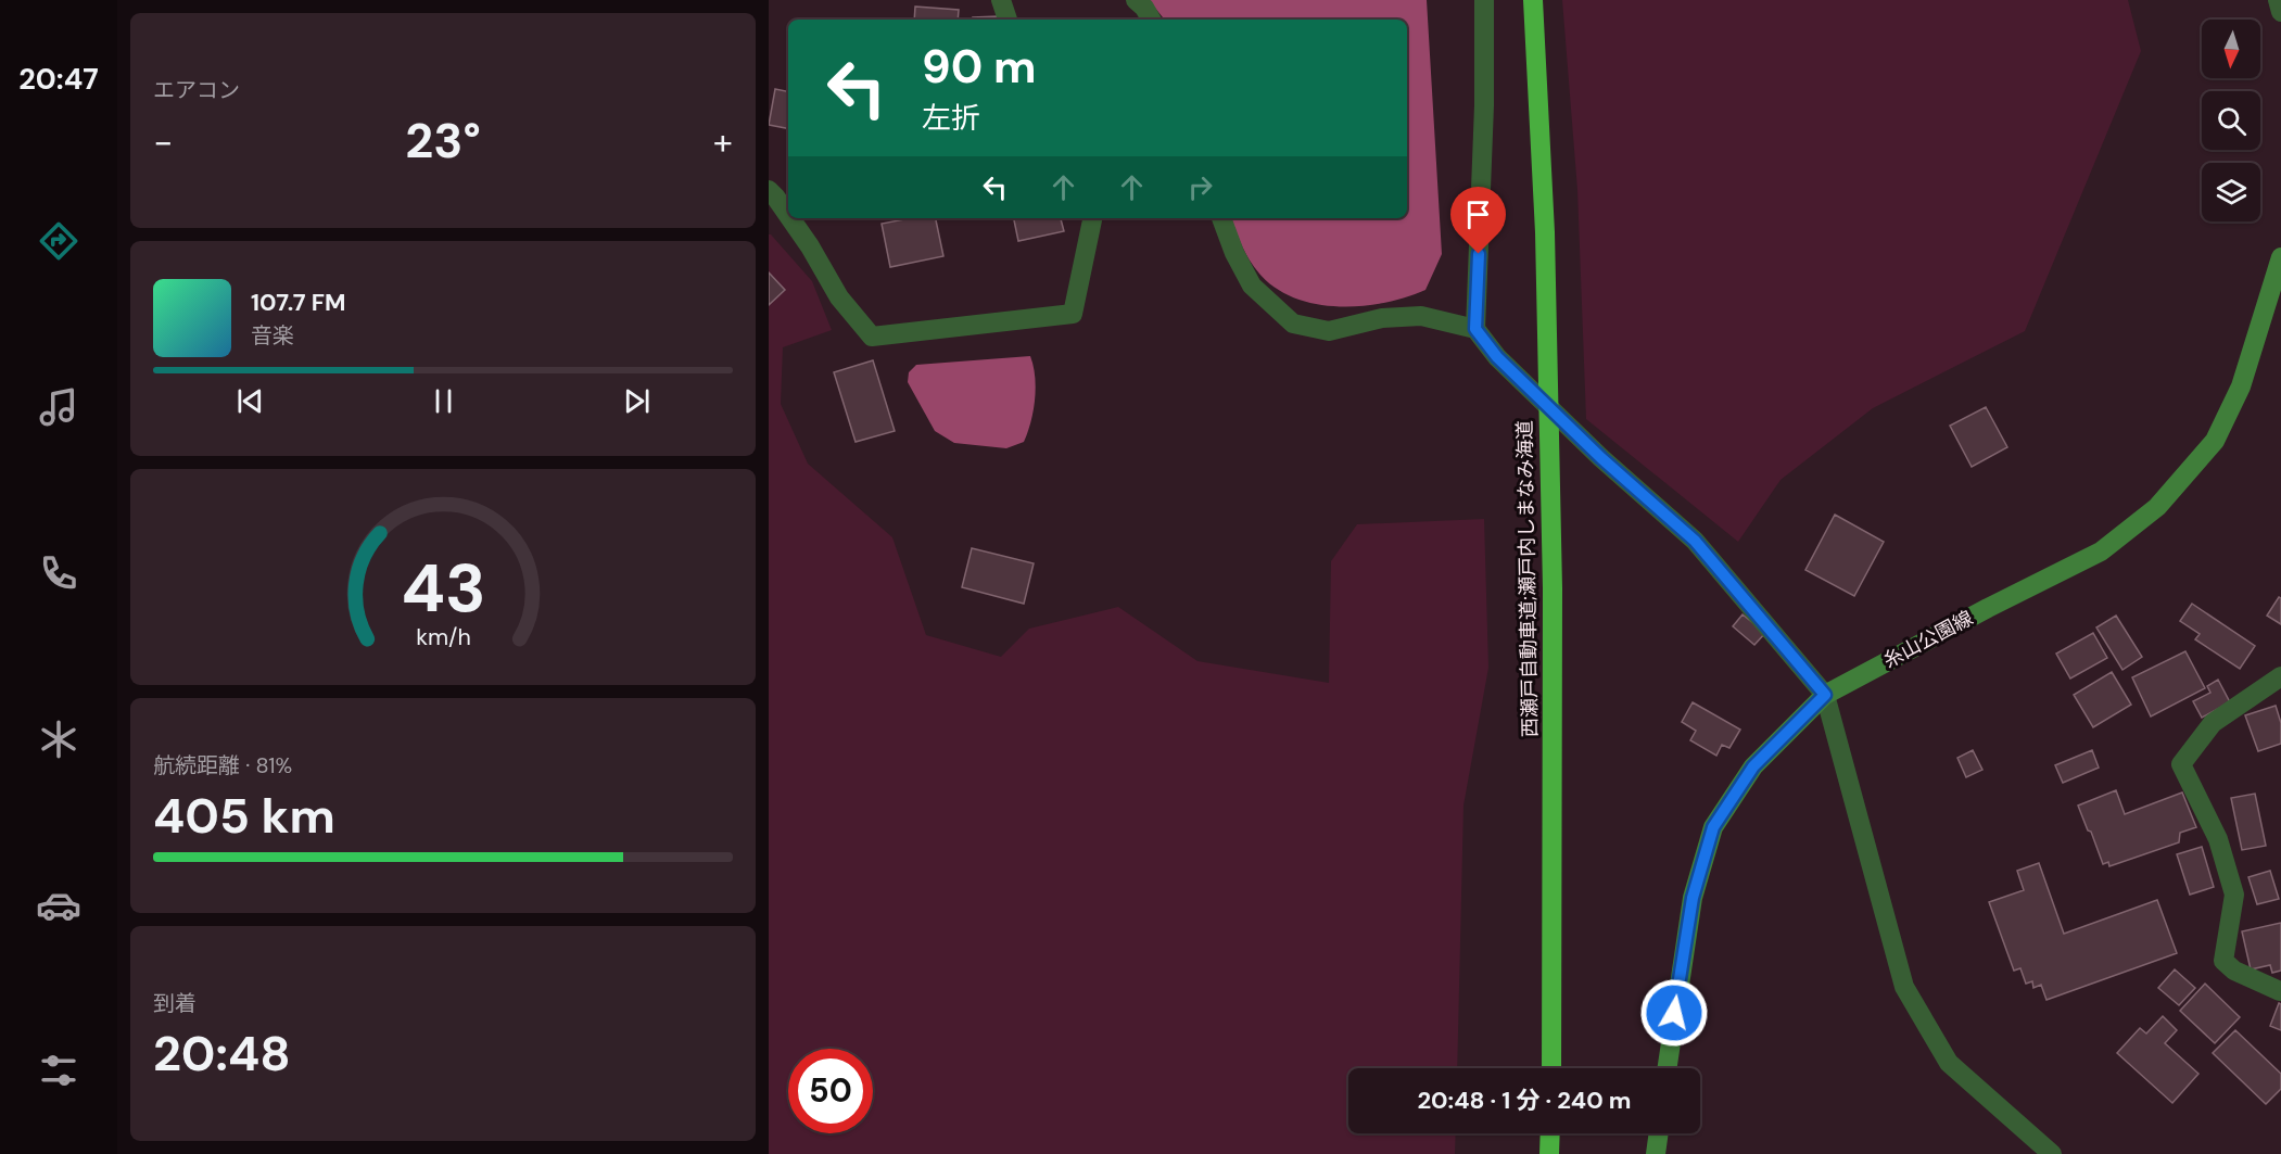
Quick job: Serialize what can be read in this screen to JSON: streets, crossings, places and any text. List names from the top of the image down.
{
  "streets": {
    "highway": ["西瀬戸自動車道;瀬戸内しまなみ海道"],
    "main road": ["糸山公園線"]
  },
  "north": "bottom",
  "page": {
    "tabs": "20:47",
    "tile": [
      "エアコン",
      ["航続距離 · 81%", "405 km"],
      ["到着", "20:48"]
    ],
    "turn": ["90 m", "左折"],
    "heat": ["−", "23°", "+"],
    "song": ["107.7 FM", "音楽"],
    "limit": "50",
    "trip": "20:48 · 1 分 · 240 m",
    "gauge": ["43", "km/h"]
  }
}
